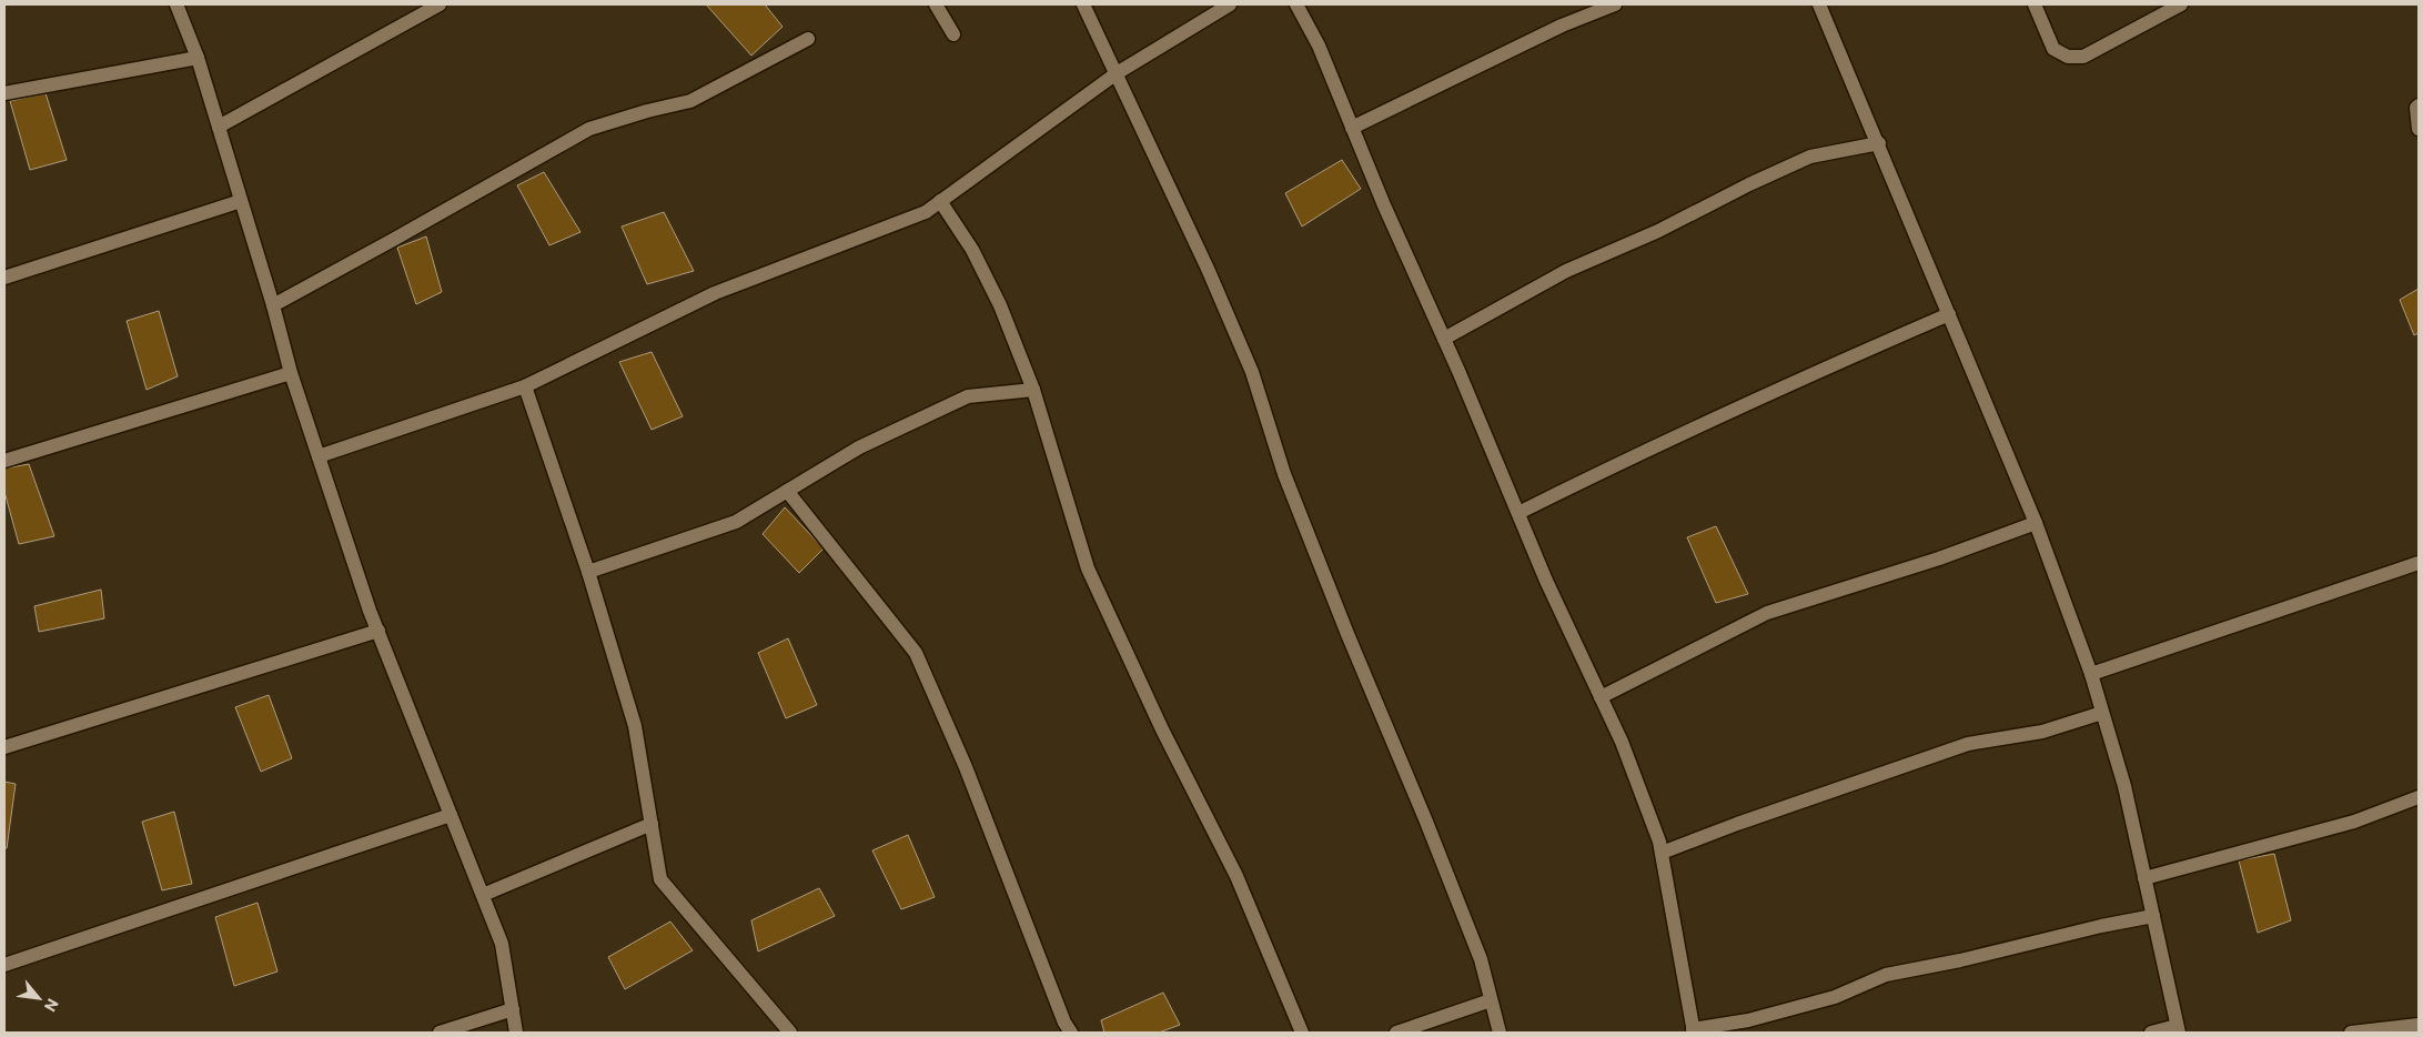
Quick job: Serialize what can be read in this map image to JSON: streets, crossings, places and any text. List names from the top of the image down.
{
  "north": "bottom right"
}
